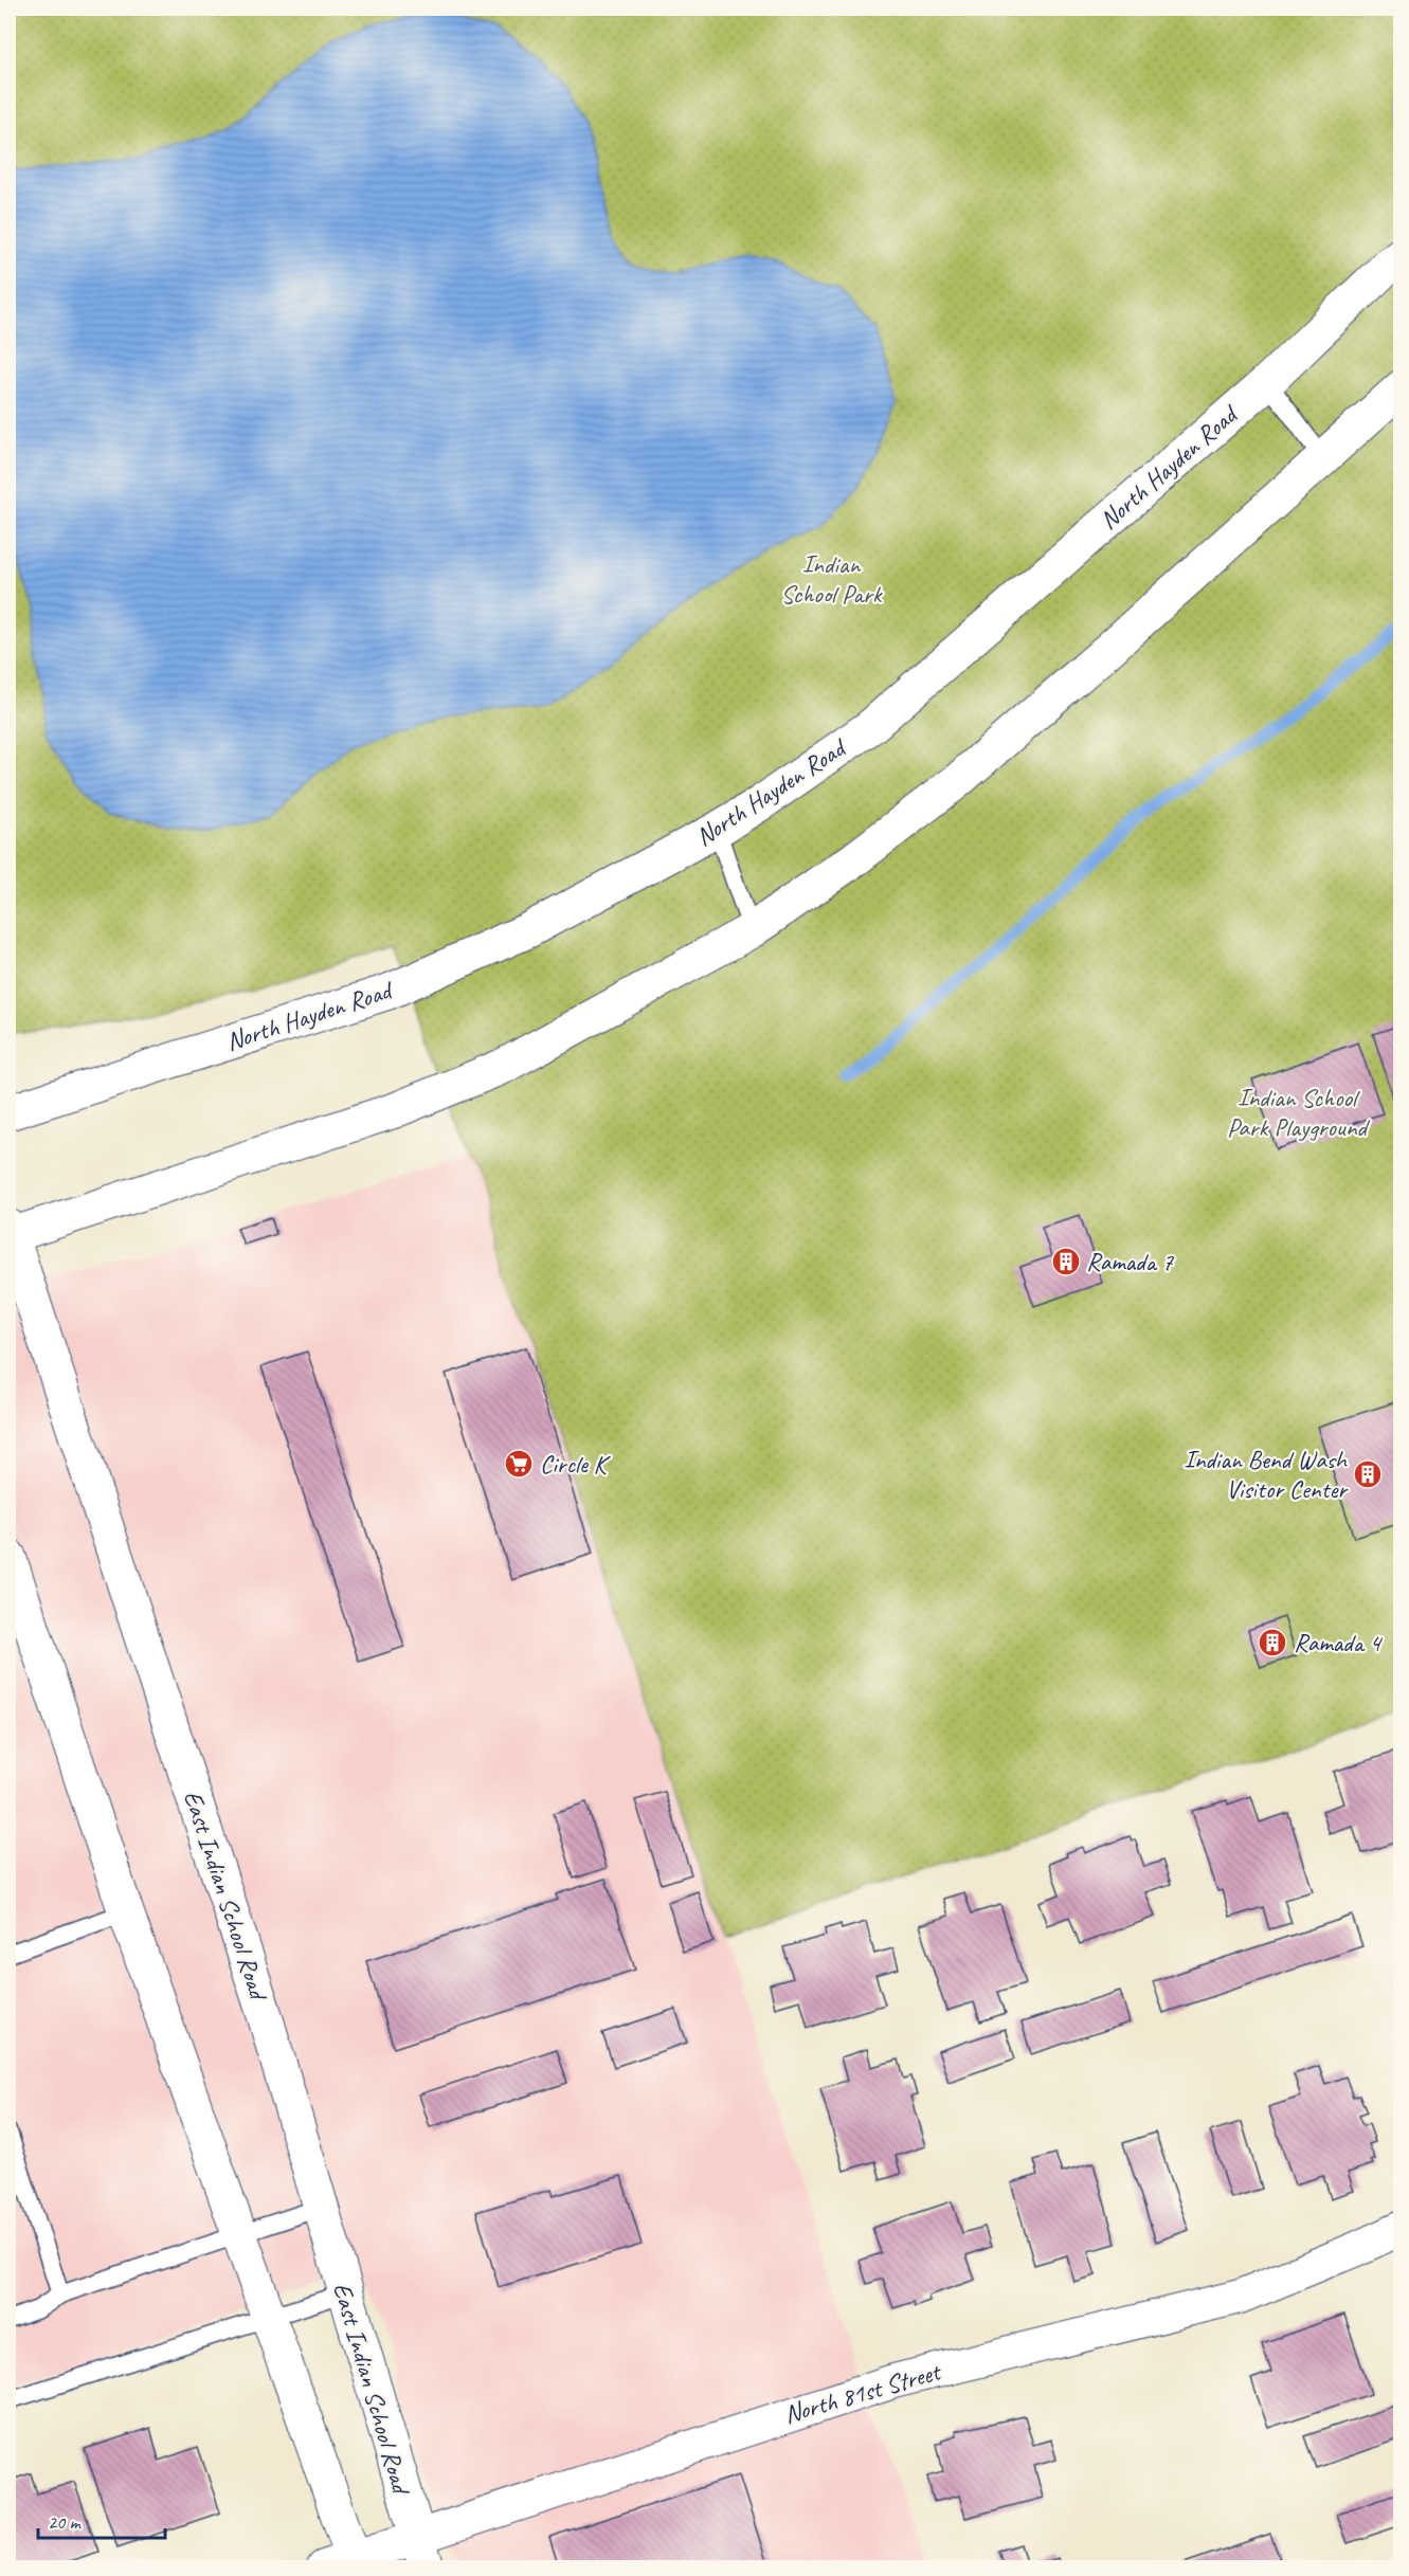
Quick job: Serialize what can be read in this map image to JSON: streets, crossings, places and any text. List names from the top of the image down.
{
  "streets": {
    "main road": ["North Hayden Road", "East Indian School Road"],
    "street": ["North 81st Street"]
  },
  "crossings": [
    ["East Indian School Road", "North 81st Street"]
  ],
  "parks": ["Indian School Park", "Indian School Park Playground"],
  "places": {
    "building": ["Ramada 7", "Indian Bend Wash Visitor Center", "Ramada 4"],
    "supermarket": ["Circle K"]
  },
  "scale_bar": "20 m"
}
